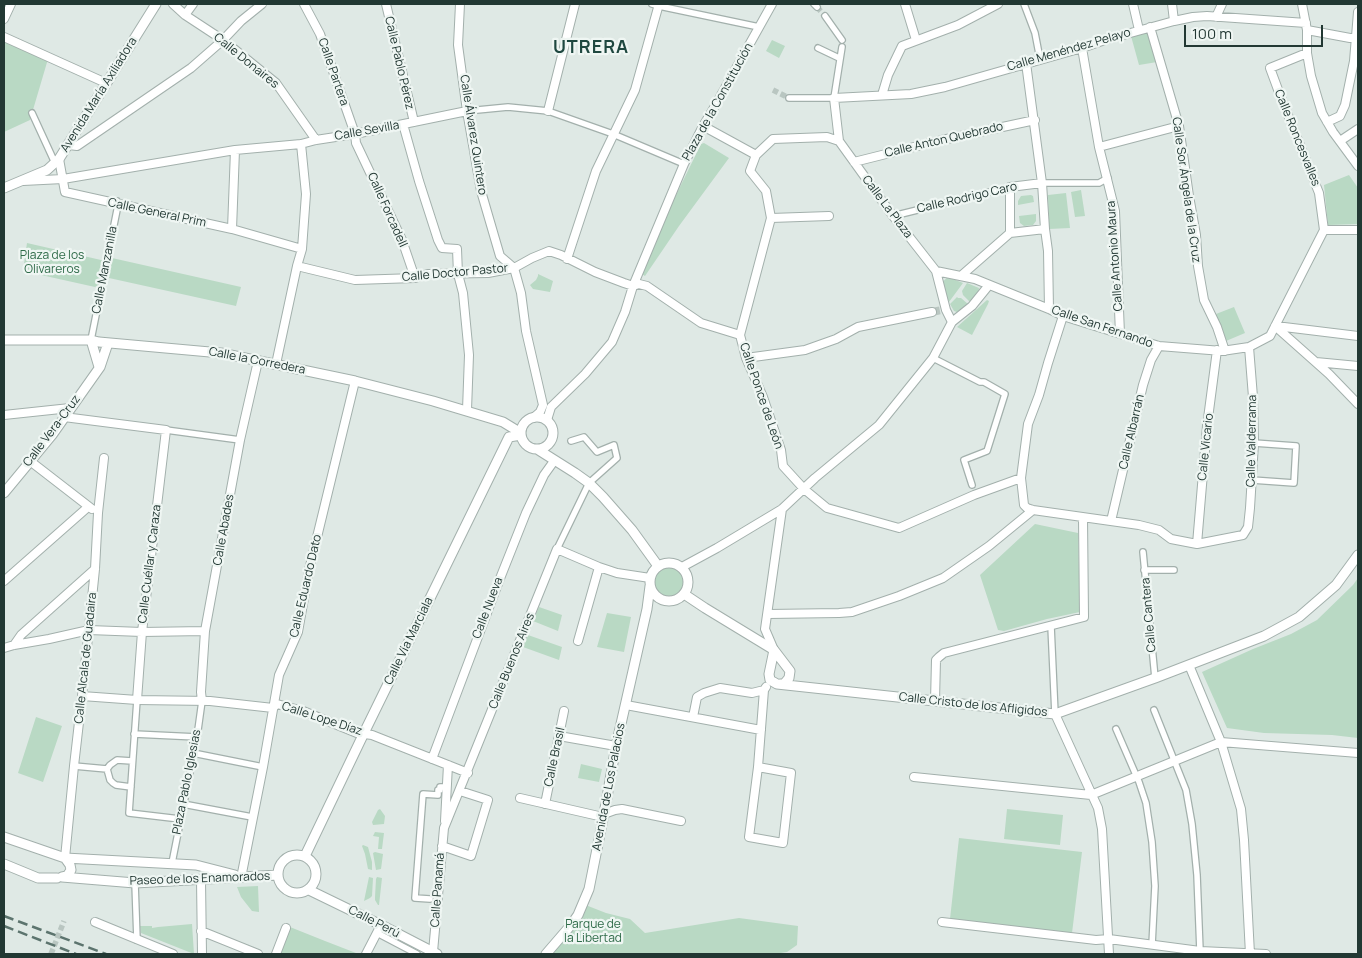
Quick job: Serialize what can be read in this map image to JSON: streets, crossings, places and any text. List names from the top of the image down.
{
  "streets": {
    "street": [
      "Calle Menéndez Pelayo",
      "Calle Donaires",
      "Calle Pablo Pérez",
      "Calle Partera",
      "Avenida María Axiliadora",
      "Plaza de la Constitución",
      "Calle Sevilla",
      "Calle Álvarez Quintero",
      "Calle Roncesvalles",
      "Calle Anton Quebrado",
      "Calle Sor Ángela de la Cruz",
      "Calle Rodrigo Caro",
      "Calle La Plaza",
      "Calle Forcadell",
      "Calle General Prim",
      "Calle Antonio Maura",
      "Calle Manzanilla",
      "Calle Doctor Pastor",
      "Calle San Fernando",
      "Calle la Corredera",
      "Calle Ponce de León",
      "Calle Vera-Cruz",
      "Calle Albarrán",
      "Calle Valderrama",
      "Calle Vicario",
      "Calle Abades",
      "Calle Cuéllar y Caraza",
      "Calle Eduardo Dato",
      "Calle Nueva",
      "Calle Cantera",
      "Calle Vía Marciala",
      "Calle Alcala de Guadaira",
      "Calle Buenos Aires",
      "Calle Cristo de los Afligidos",
      "Calle Lope Díaz",
      "Calle Brasil",
      "Plaza Pablo Iglesias",
      "Avenida de Los Palacios",
      "Paseo de los Enamorados",
      "Calle Panamá",
      "Calle Perú"
    ]
  },
  "crossings": [
    ["Calle Menéndez Pelayo", "Calle Sor Ángela de la Cruz"],
    ["Calle Menéndez Pelayo", "Calle Antonio Maura"],
    ["Calle Donaires", "Calle Sevilla"],
    ["Calle Pablo Pérez", "Calle Sevilla"],
    ["Calle Partera", "Calle Sevilla"],
    ["Calle Partera", "Calle Forcadell"],
    ["Plaza de la Constitución", "Calle Sevilla"],
    ["Plaza de la Constitución", "Calle Álvarez Quintero"],
    ["Plaza de la Constitución", "Calle Doctor Pastor"],
    ["Calle Sevilla", "Calle Álvarez Quintero"],
    ["Calle Sevilla", "Calle General Prim"],
    ["Calle Álvarez Quintero", "Calle Doctor Pastor"],
    ["Calle Anton Quebrado", "Calle La Plaza"],
    ["Calle Sor Ángela de la Cruz", "Calle San Fernando"],
    ["Calle Sor Ángela de la Cruz", "Calle Vicario"],
    ["Calle Rodrigo Caro", "Calle La Plaza"],
    ["Calle La Plaza", "Calle San Fernando"],
    ["Calle Forcadell", "Calle Doctor Pastor"],
    ["Calle General Prim", "Calle Manzanilla"],
    ["Calle Antonio Maura", "Calle San Fernando"],
    ["Calle Manzanilla", "Calle la Corredera"],
    ["Calle Manzanilla", "Calle Vera-Cruz"],
    ["Calle Doctor Pastor", "Calle Ponce de León"],
    ["Calle San Fernando", "Calle Albarrán"],
    ["Calle San Fernando", "Calle Valderrama"],
    ["Calle San Fernando", "Calle Vicario"],
    ["Calle la Corredera", "Calle Vera-Cruz"],
    ["Calle la Corredera", "Calle Abades"],
    ["Calle la Corredera", "Calle Eduardo Dato"],
    ["Calle la Corredera", "Calle Vía Marciala"],
    ["Calle Valderrama", "Calle Vicario"],
    ["Calle Abades", "Calle Lope Díaz"],
    ["Calle Abades", "Plaza Pablo Iglesias"],
    ["Calle Cuéllar y Caraza", "Calle Lope Díaz"],
    ["Calle Eduardo Dato", "Calle Lope Díaz"],
    ["Calle Eduardo Dato", "Paseo de los Enamorados"],
    ["Calle Nueva", "Calle Lope Díaz"],
    ["Calle Cantera", "Calle Cristo de los Afligidos"],
    ["Calle Vía Marciala", "Calle Lope Díaz"],
    ["Calle Vía Marciala", "Paseo de los Enamorados"],
    ["Calle Vía Marciala", "Calle Perú"],
    ["Calle Alcala de Guadaira", "Calle Lope Díaz"],
    ["Calle Alcala de Guadaira", "Paseo de los Enamorados"],
    ["Calle Buenos Aires", "Calle Lope Díaz"],
    ["Calle Buenos Aires", "Calle Panamá"],
    ["Calle Lope Díaz", "Plaza Pablo Iglesias"],
    ["Calle Lope Díaz", "Calle Panamá"],
    ["Plaza Pablo Iglesias", "Paseo de los Enamorados"],
    ["Paseo de los Enamorados", "Calle Perú"],
    ["Calle Panamá", "Calle Perú"]
  ],
  "districts": ["UTRERA"],
  "parks": ["Plaza de los Olivareros", "Parque de la Libertad"],
  "scale_bar": "100 m"
}
